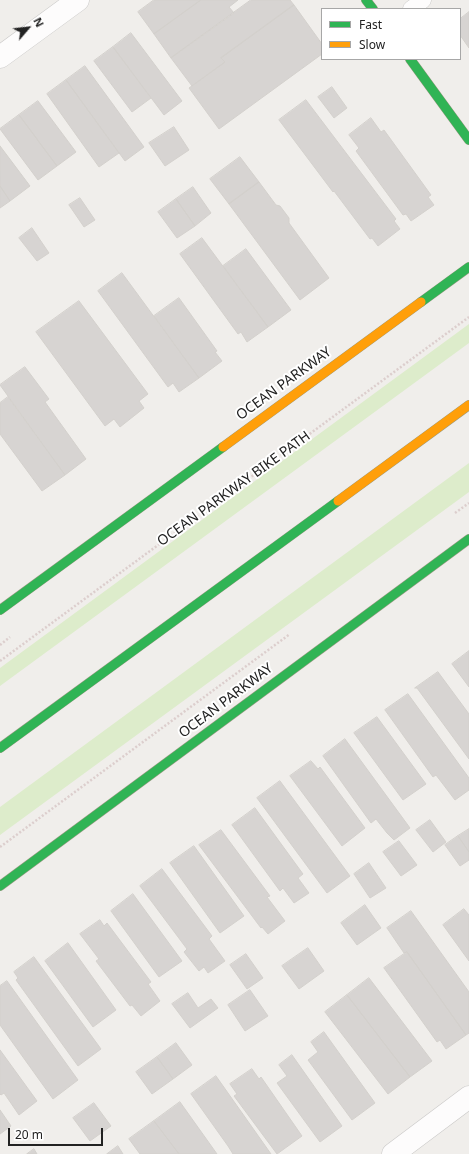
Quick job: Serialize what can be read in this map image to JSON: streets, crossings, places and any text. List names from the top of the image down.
{
  "streets": {
    "street": ["OCEAN PARKWAY"],
    "path": ["OCEAN PARKWAY BIKE PATH"]
  },
  "legend": ["Fast", "Slow"],
  "scale_bar": "20 m",
  "north": "top right"
}
